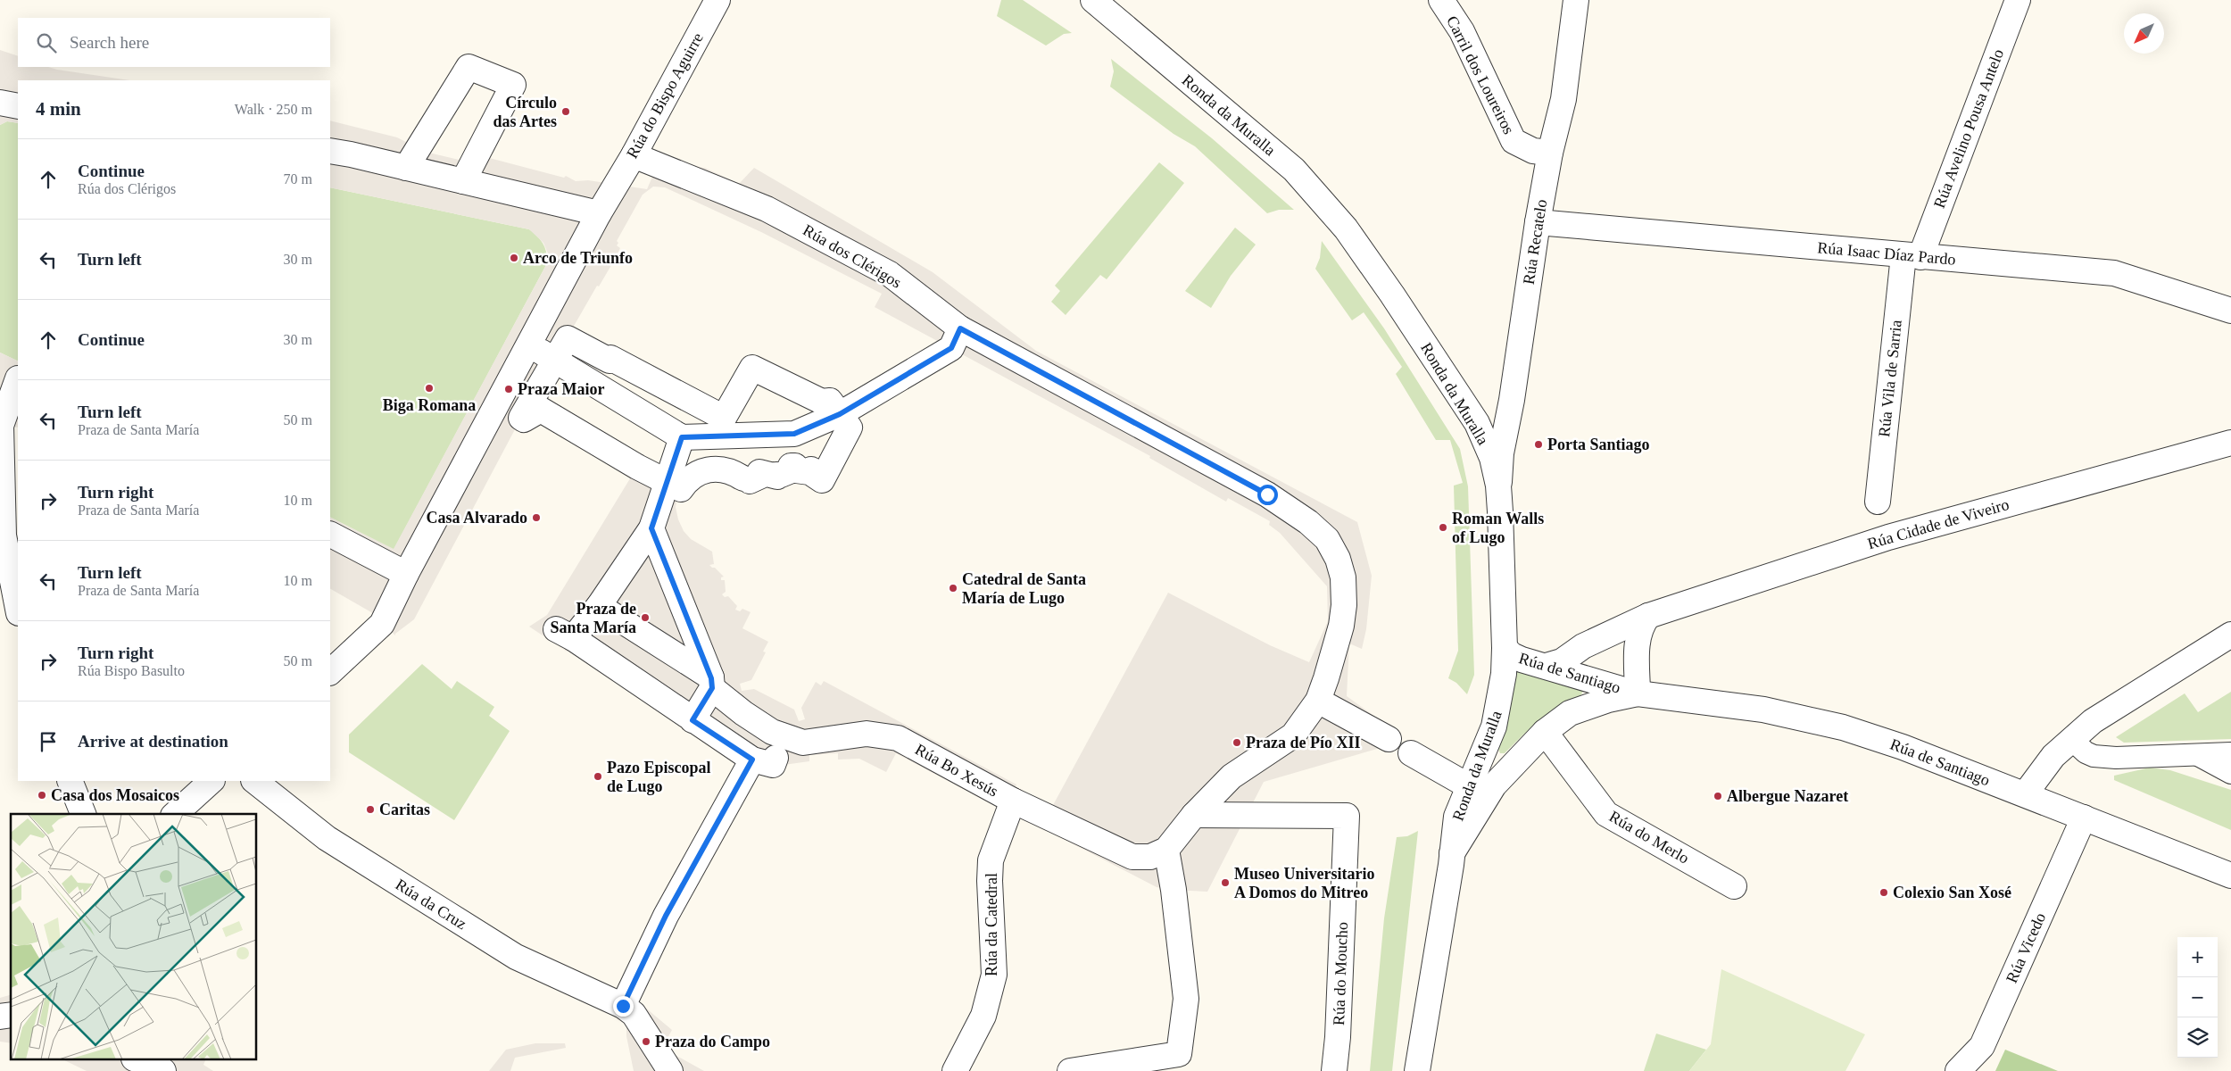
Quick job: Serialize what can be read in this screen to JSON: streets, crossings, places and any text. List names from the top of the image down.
{
  "streets": {
    "street": [
      "Carril dos Loureiros",
      "Rúa do Bispo Aguirre",
      "Ronda da Muralla",
      "Rúa Avelino Pousa Antelo",
      "Rúa Recatelo",
      "Rúa Isaac Díaz Pardo",
      "Rúa dos Clérigos",
      "Rúa Vila de Sarria",
      "Rúa Cidade de Viveiro",
      "Rúa de Santiago",
      "Rúa Bo Xesús",
      "Rúa do Merlo",
      "Rúa da Cruz",
      "Rúa da Catedral",
      "Rúa Vicedo",
      "Rúa do Moucho"
    ]
  },
  "crossings": [
    ["Carril dos Loureiros", "Rúa Recatelo"],
    ["Rúa do Bispo Aguirre", "Rúa dos Clérigos"],
    ["Ronda da Muralla", "Rúa Recatelo"],
    ["Ronda da Muralla", "Rúa de Santiago"],
    ["Rúa Avelino Pousa Antelo", "Rúa Isaac Díaz Pardo"],
    ["Rúa Avelino Pousa Antelo", "Rúa Vila de Sarria"],
    ["Rúa Recatelo", "Rúa Isaac Díaz Pardo"],
    ["Rúa Isaac Díaz Pardo", "Rúa Vila de Sarria"],
    ["Rúa Cidade de Viveiro", "Rúa de Santiago"],
    ["Rúa de Santiago", "Rúa do Merlo"],
    ["Rúa de Santiago", "Rúa Vicedo"],
    ["Rúa Bo Xesús", "Rúa da Catedral"]
  ],
  "places": [
    "Círculo das Artes",
    "Arco de Triunfo",
    "Biga Romana",
    "Praza Maior",
    "Porta Santiago",
    "Casa Alvarado",
    "Roman Walls of Lugo",
    "Catedral de Santa María de Lugo",
    "Praza de Santa María",
    "Praza de Pío XII",
    "Pazo Episcopal de Lugo",
    "Casa dos Mosaicos",
    "Albergue Nazaret",
    "Caritas",
    "Museo Universitario A Domos do Mitreo",
    "Colexio San Xosé",
    "Praza do Campo"
  ],
  "north": "bottom left",
  "page": {
    "search": "Search here",
    "heading": ["4 min", "Walk · 250 m"],
    "list": [
      ["Continue", "Rúa dos Clérigos", "70 m"],
      ["Turn left", "30 m"],
      ["Continue", "30 m"],
      ["Turn left", "Praza de Santa María", "50 m"],
      ["Turn right", "Praza de Santa María", "10 m"],
      ["Turn left", "Praza de Santa María", "10 m"],
      ["Turn right", "Rúa Bispo Basulto", "50 m"],
      "Arrive at destination"
    ],
    "map_buttons": ["+", "−"]
  }
}
